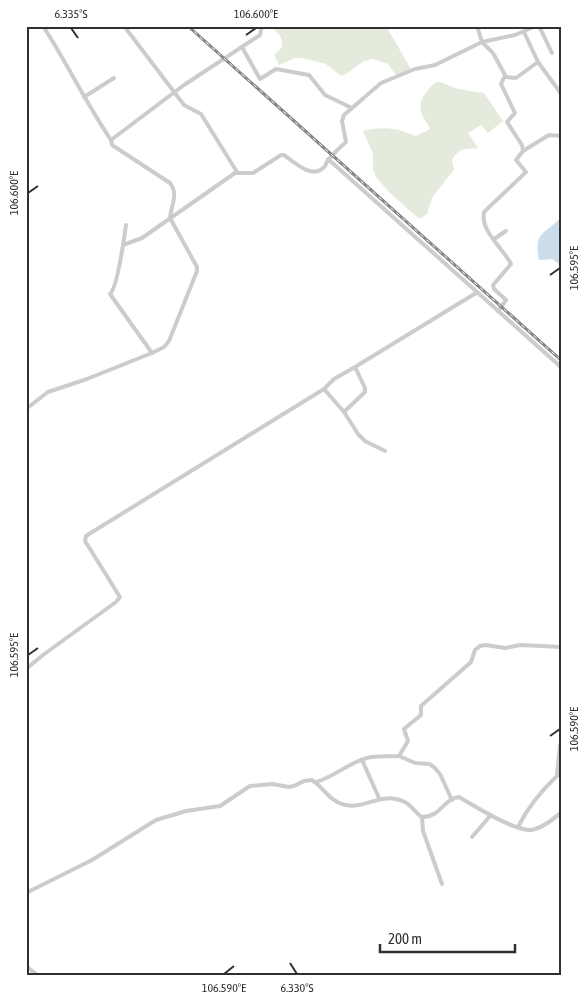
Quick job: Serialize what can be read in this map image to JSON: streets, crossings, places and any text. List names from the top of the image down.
{
  "scale_bar": "200 m",
  "coordinates": [
    "6.335°S",
    "106.600°E",
    "106.595°E",
    "106.590°E",
    "6.330°S"
  ]
}
